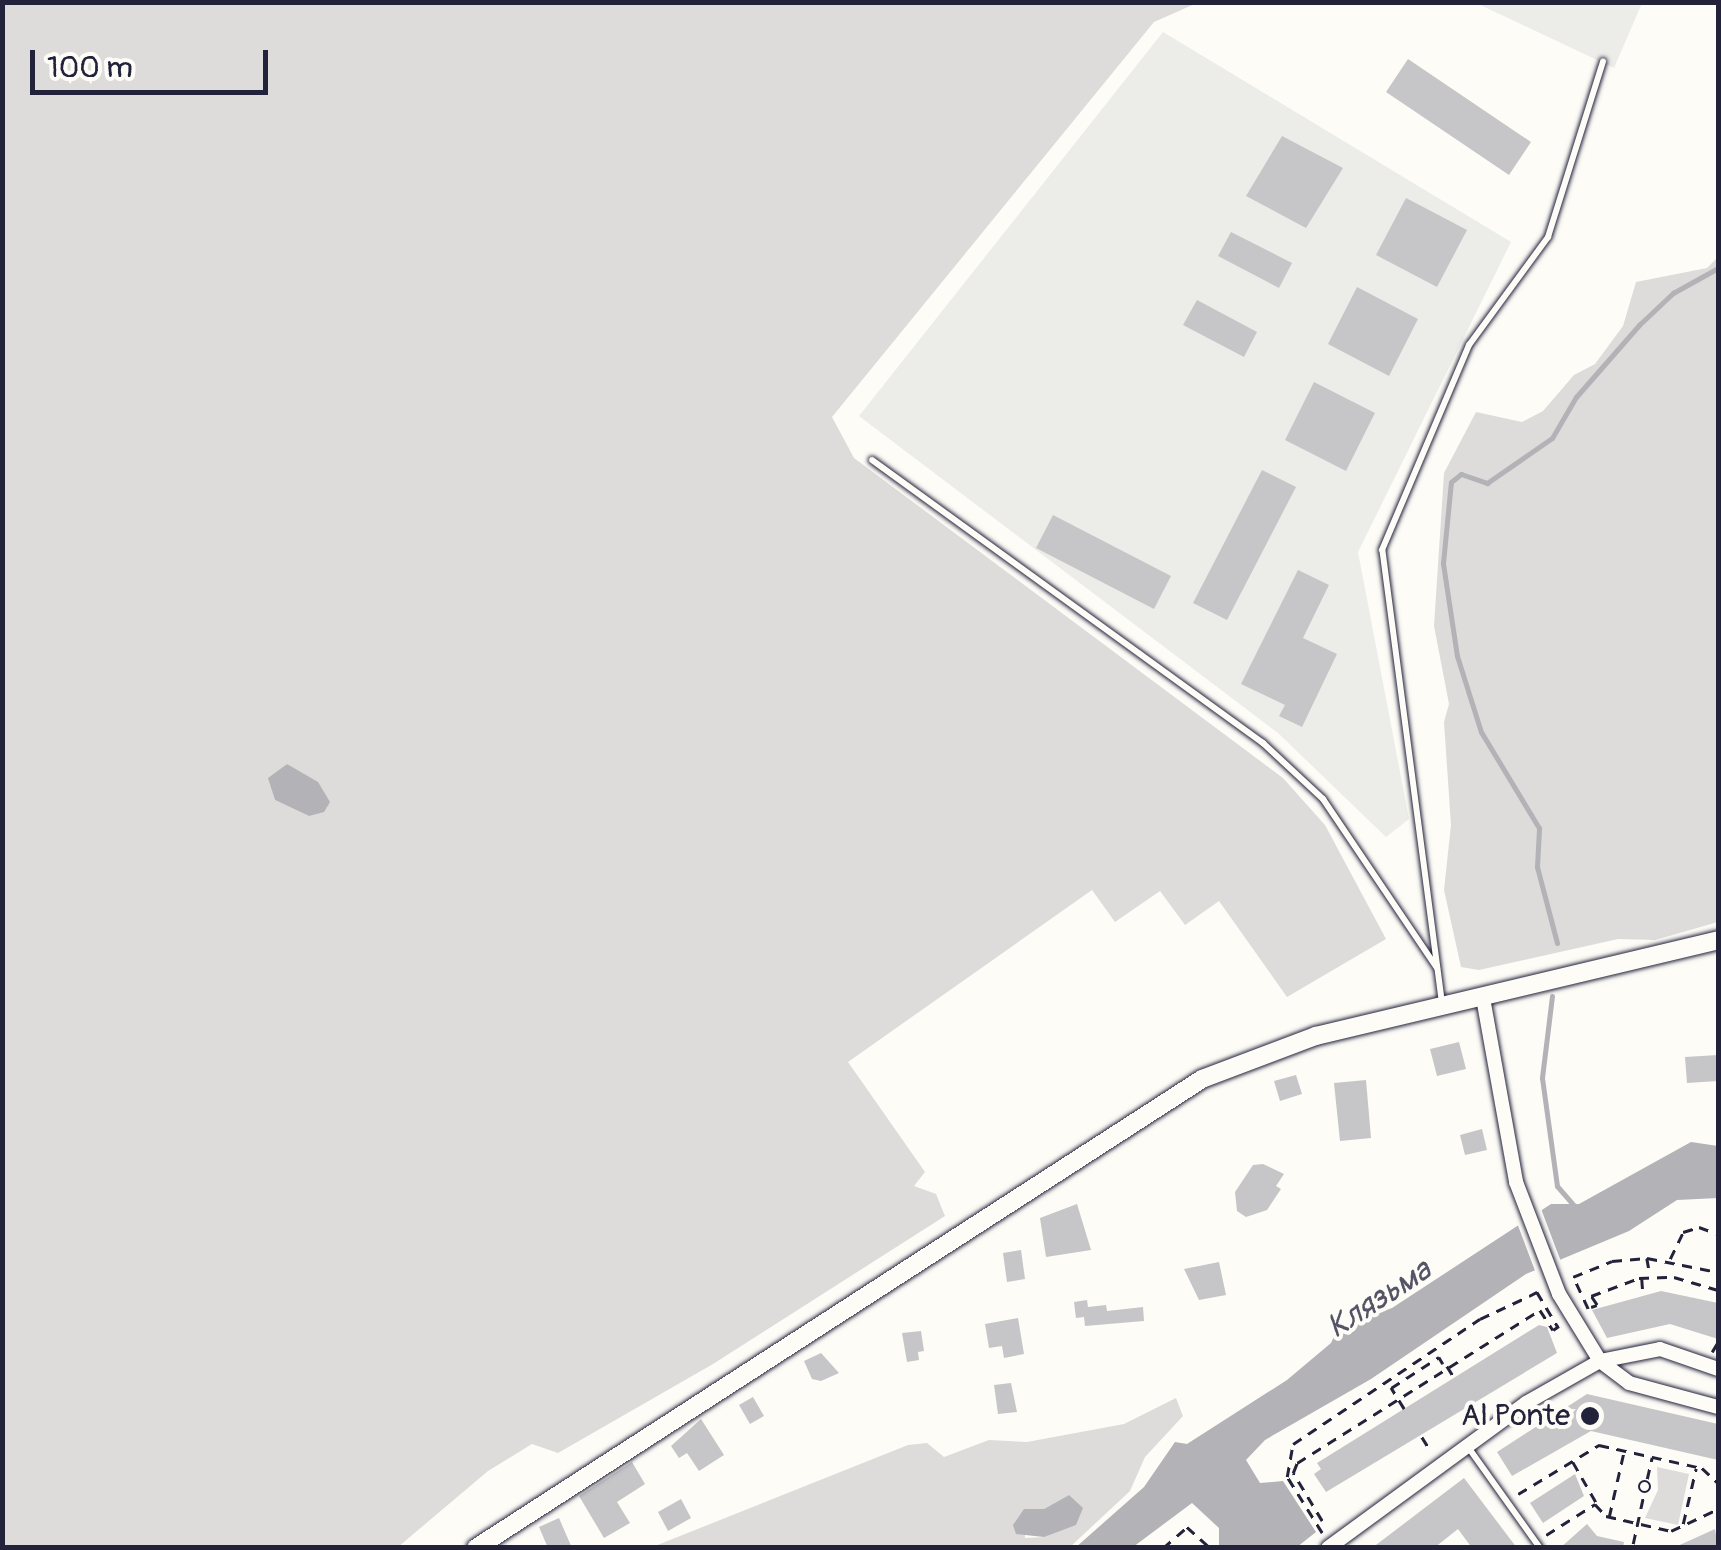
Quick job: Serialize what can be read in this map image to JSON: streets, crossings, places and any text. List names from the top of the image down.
{
  "water": ["Клязьма"],
  "places": ["Al Ponte"],
  "scale_bar": "100 m"
}
